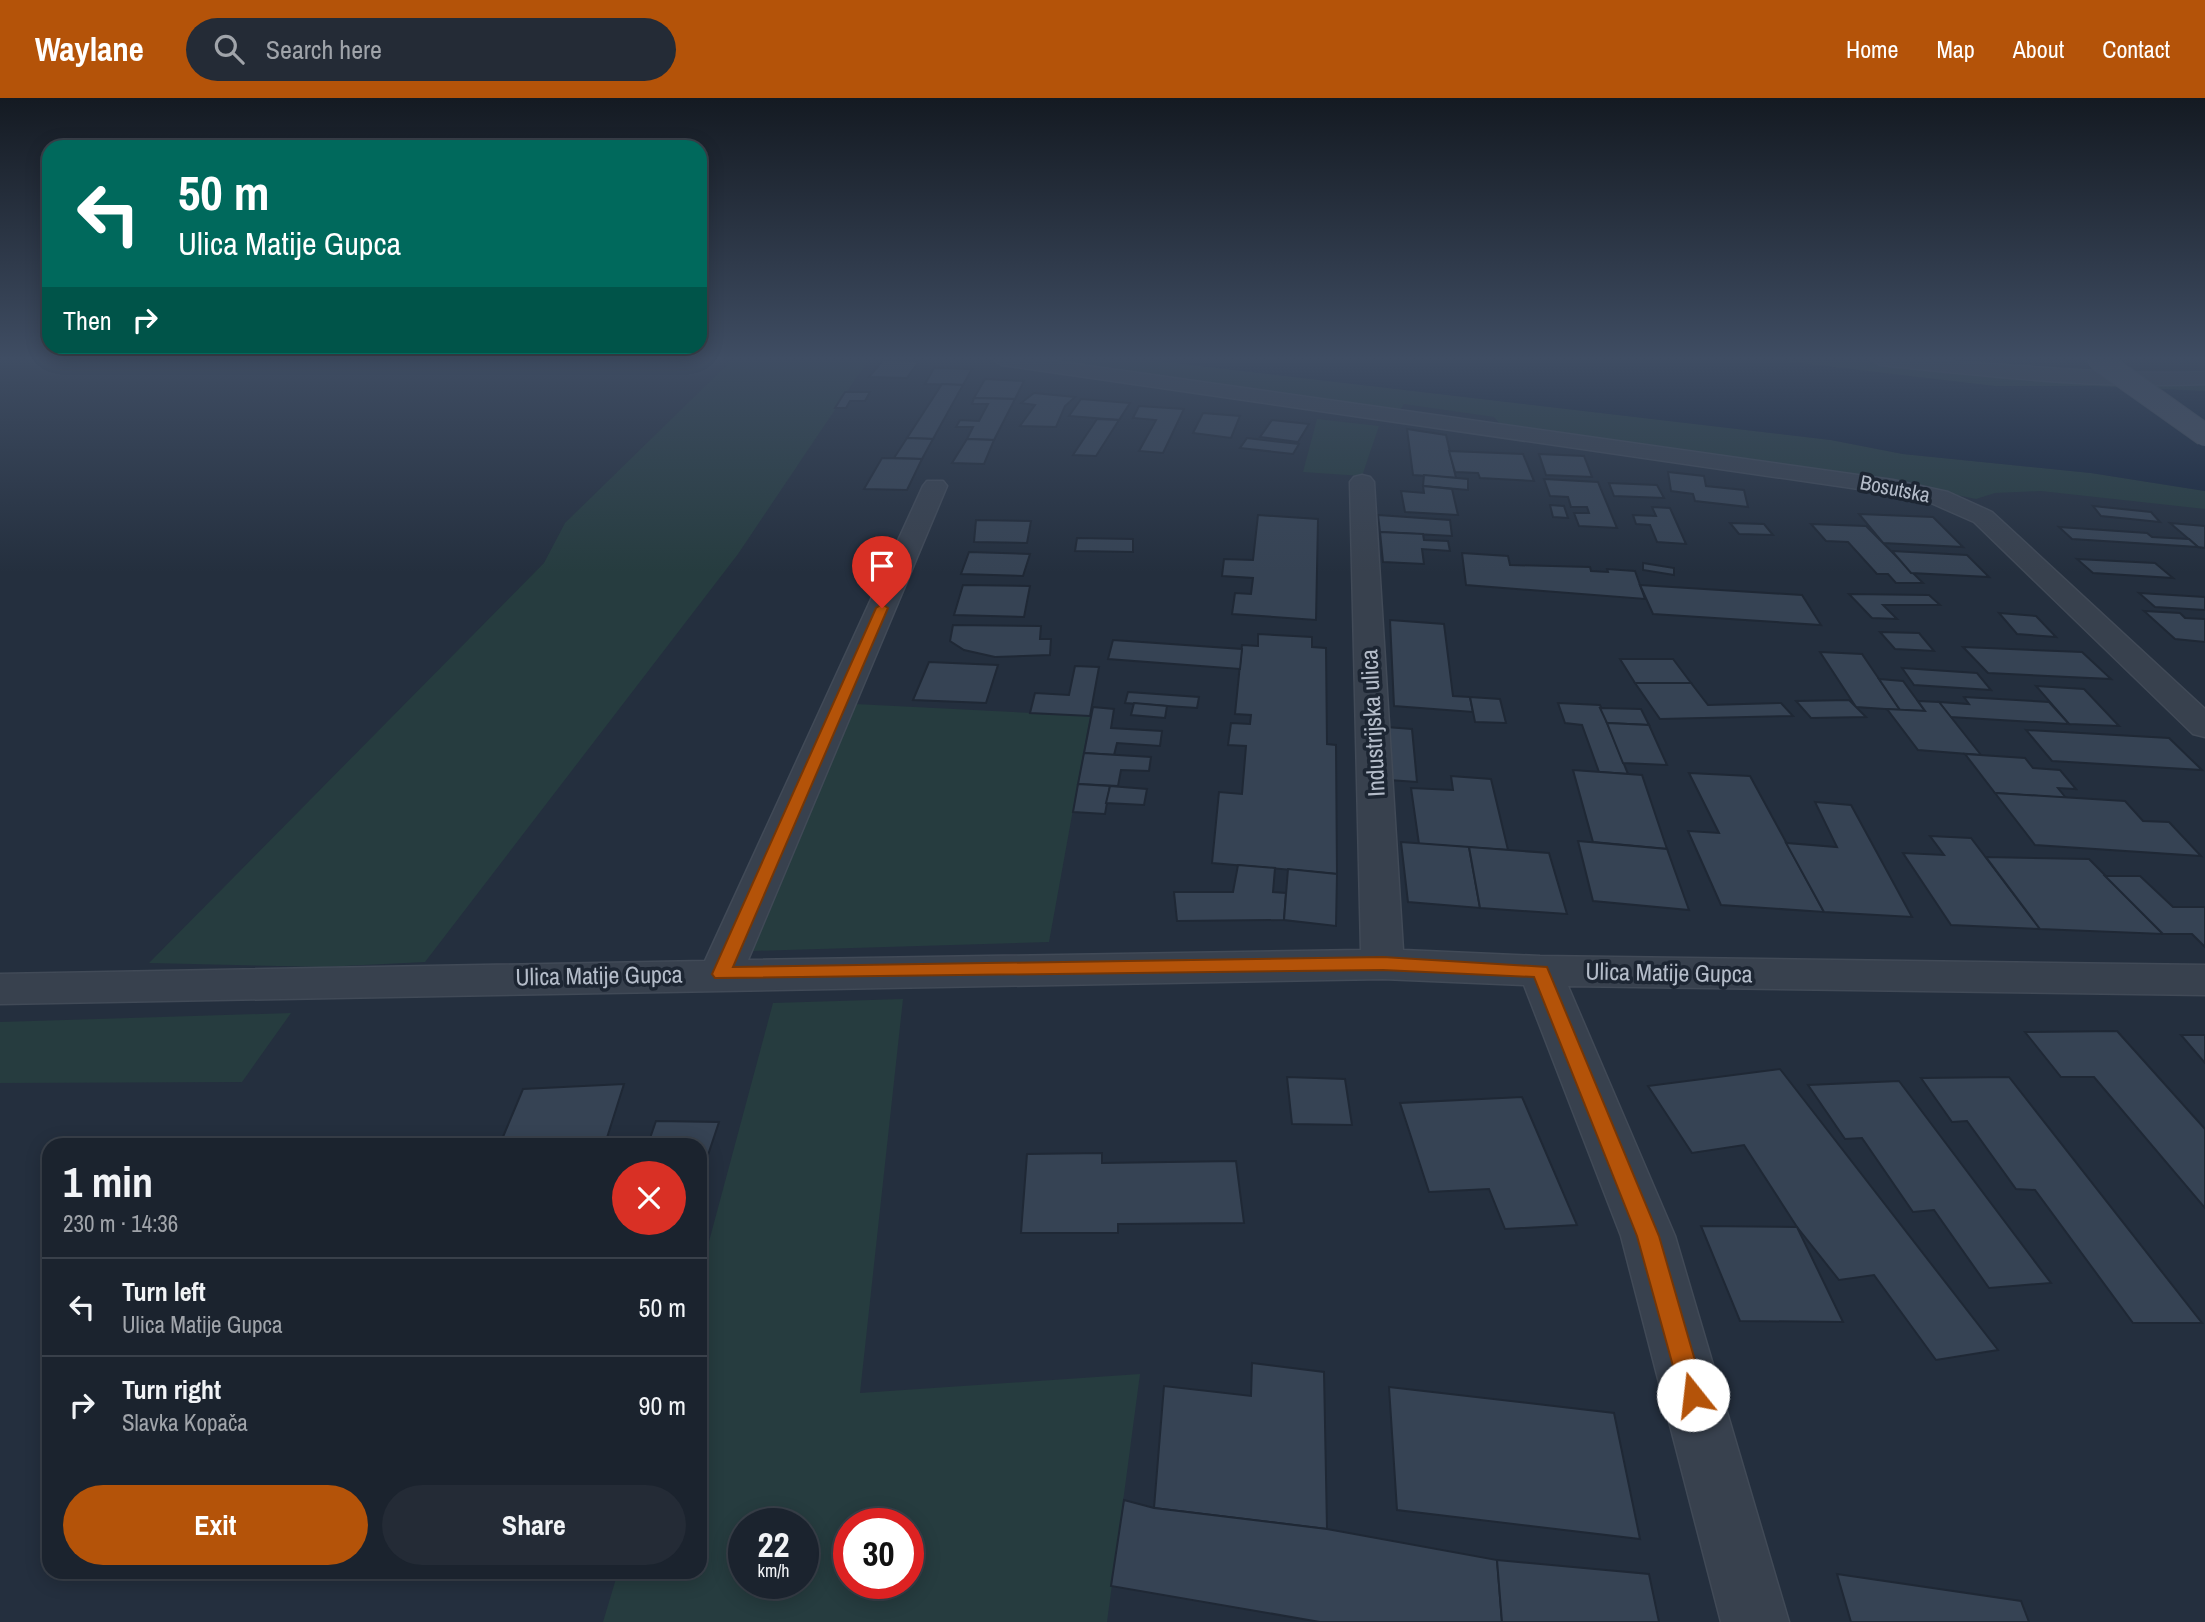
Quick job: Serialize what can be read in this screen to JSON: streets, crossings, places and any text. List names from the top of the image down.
{
  "streets": {
    "street": ["Bosutska", "Industrijska ulica", "Ulica Matije Gupca"]
  },
  "crossings": [
    ["Industrijska ulica", "Ulica Matije Gupca"]
  ],
  "page": {
    "header": "Waylane",
    "search": "Search here",
    "nav": [
      "Home",
      "Map",
      "About",
      "Contact"
    ],
    "turn": ["50 m", "Ulica Matije Gupca"],
    "then": "Then",
    "heading": ["1 min", "230 m · 14:36"],
    "list": [
      {
        "name": "Turn left",
        "note": "Ulica Matije Gupca",
        "value": "50 m"
      },
      {
        "name": "Turn right",
        "note": "Slavka Kopača",
        "value": "90 m"
      }
    ],
    "buttons": ["Exit", "Share"],
    "speed": "22 km/h",
    "limit": "30"
  }
}
